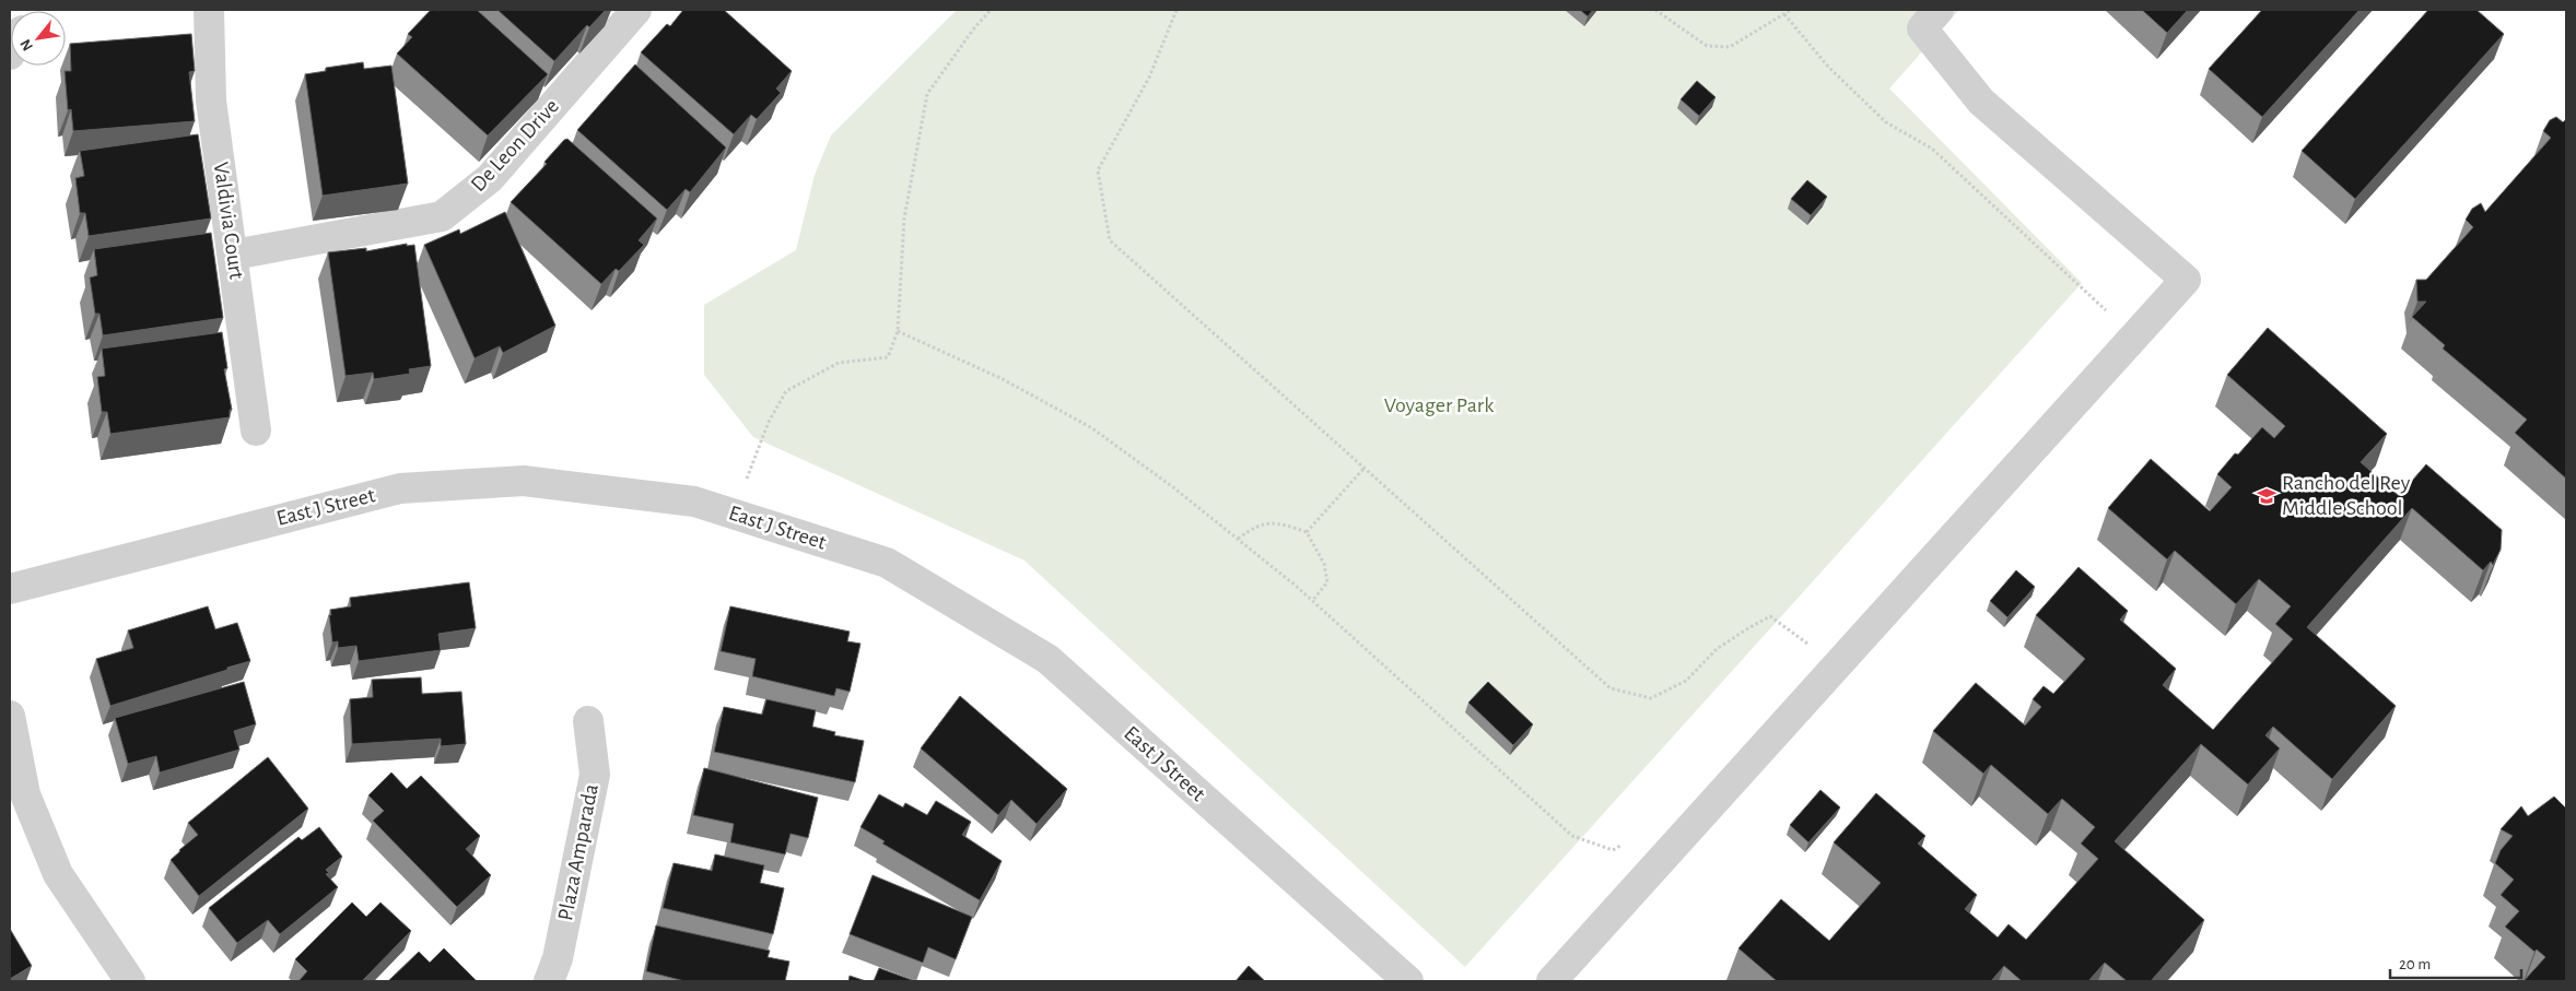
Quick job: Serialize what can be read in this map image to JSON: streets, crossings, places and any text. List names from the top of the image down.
{
  "streets": {
    "street": [
      "De Leon Drive",
      "Valdivia Court",
      "East J Street",
      "Plaza Amparada"
    ]
  },
  "crossings": [
    ["De Leon Drive", "Valdivia Court"]
  ],
  "parks": ["Voyager Park"],
  "places": {
    "school or university": ["Rancho del Rey Middle School"]
  },
  "scale_bar": "20 m",
  "north": "bottom left"
}
